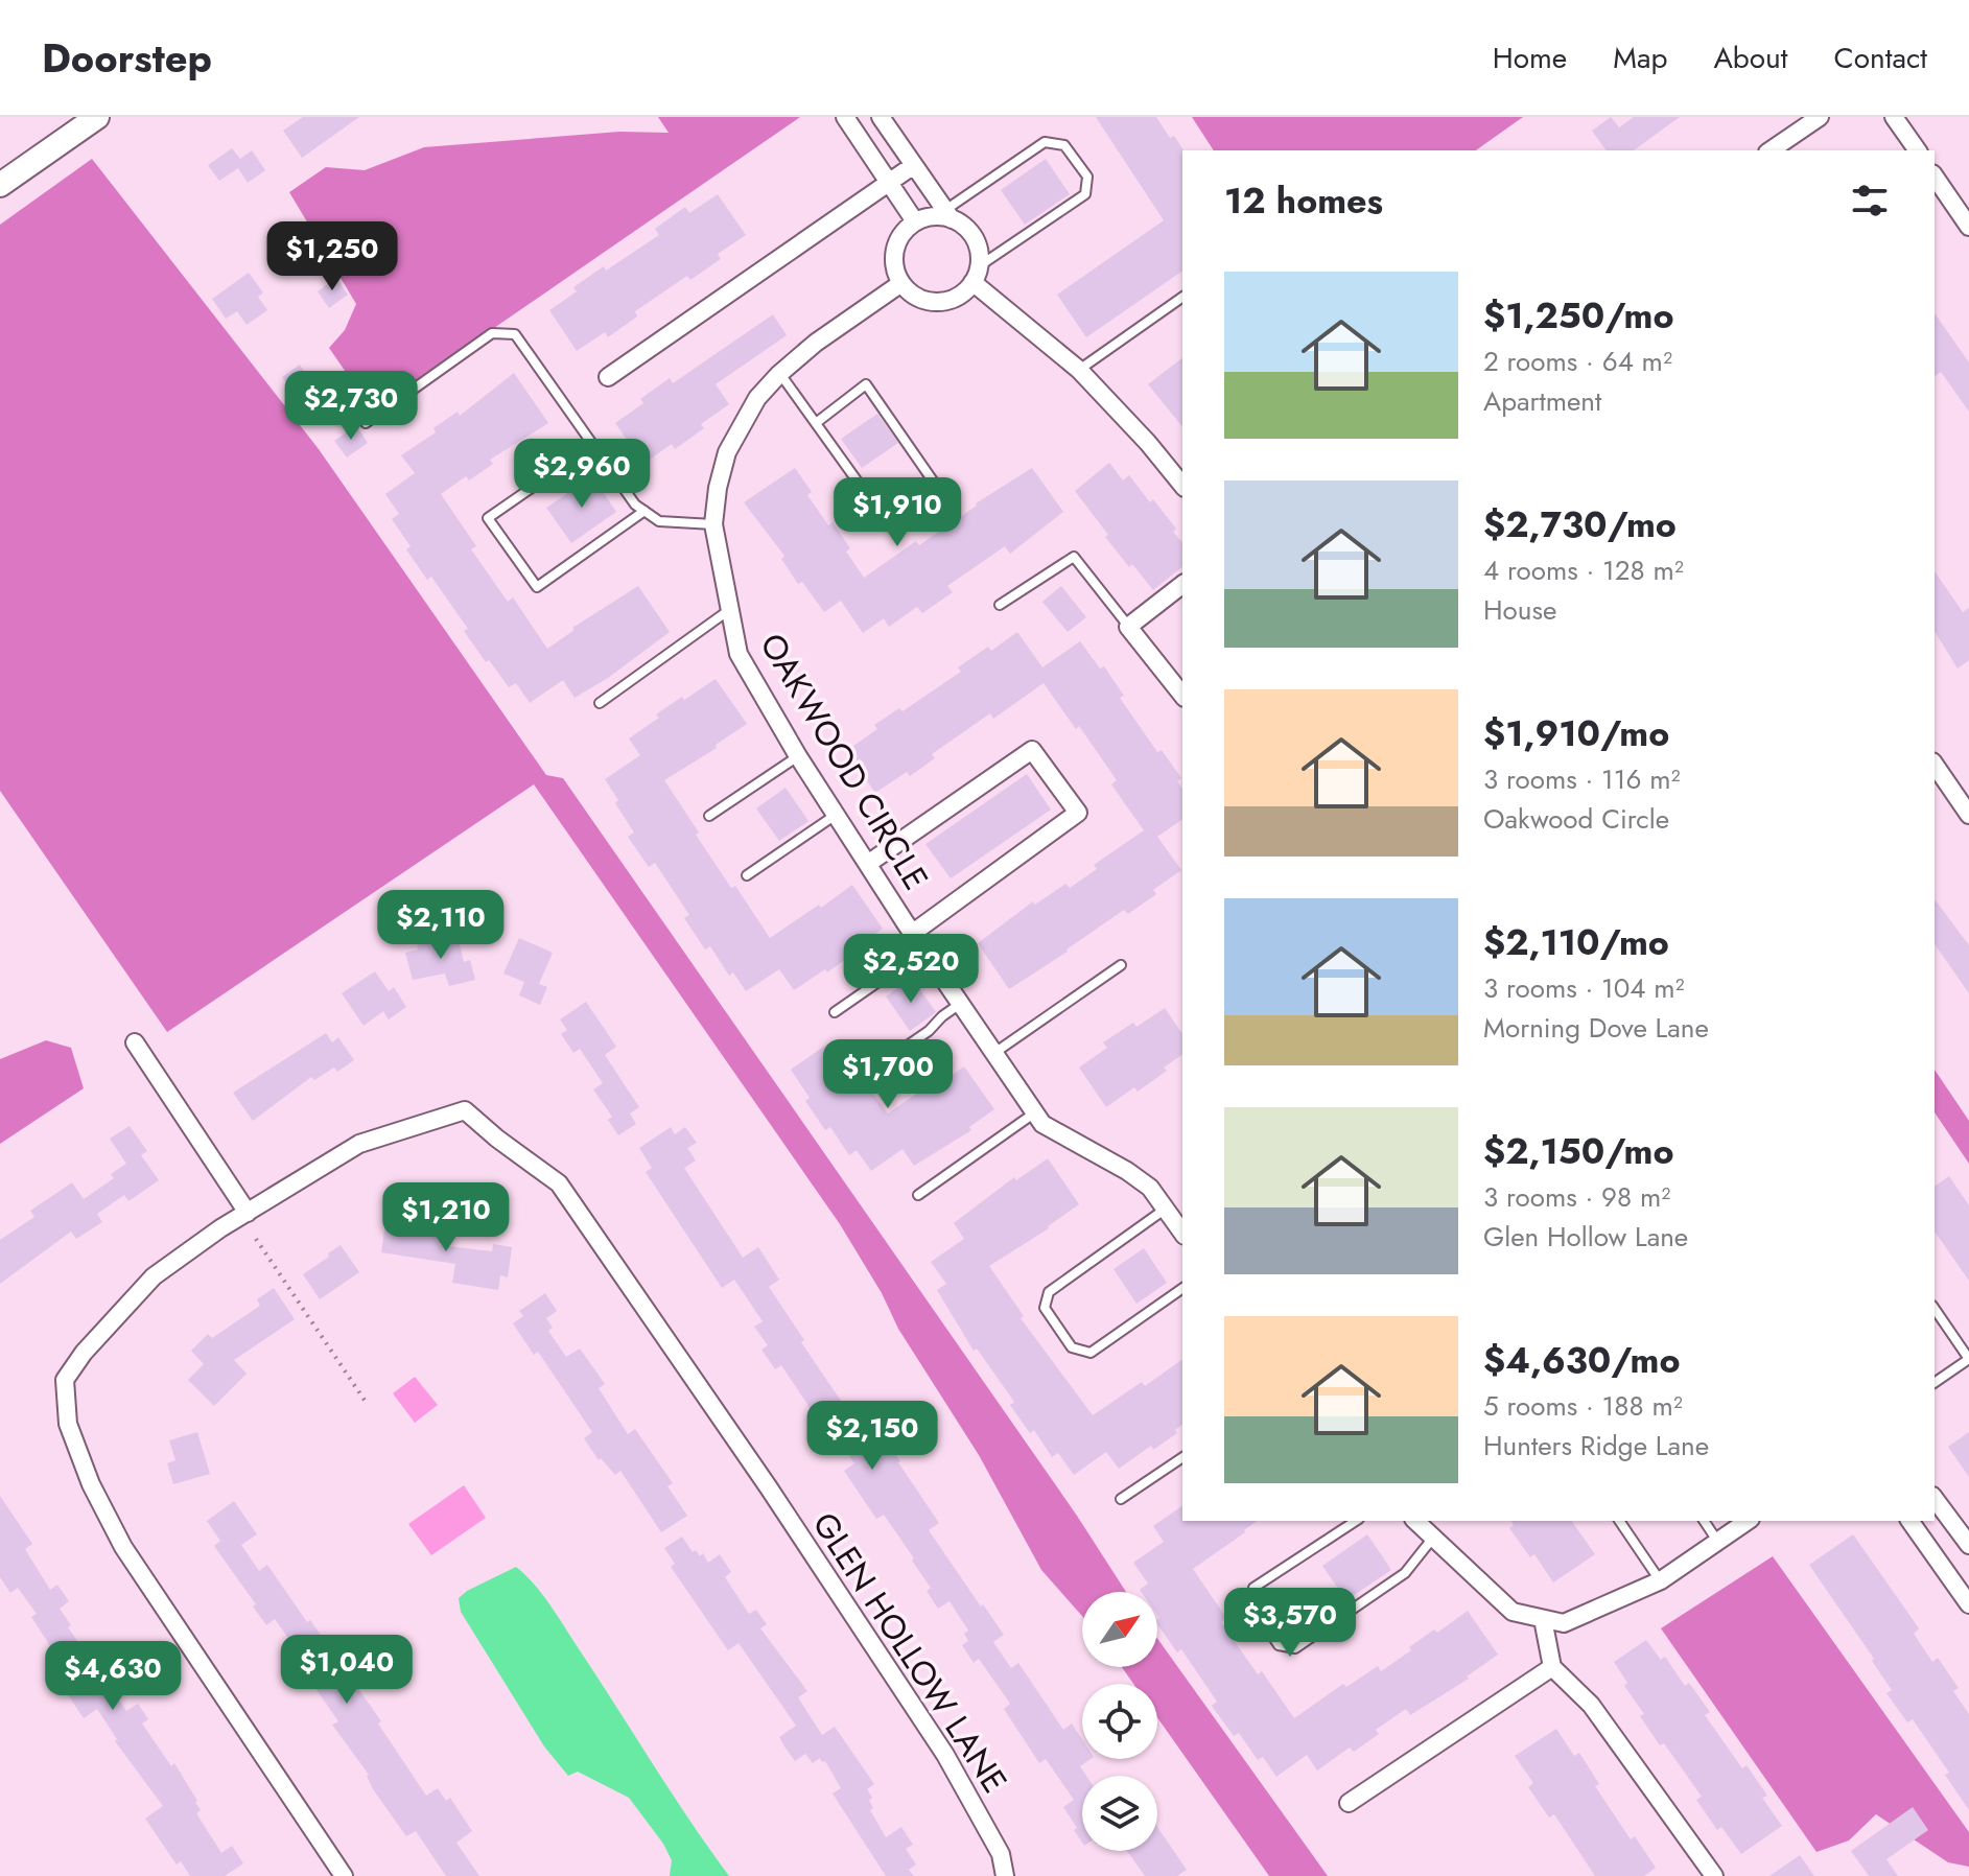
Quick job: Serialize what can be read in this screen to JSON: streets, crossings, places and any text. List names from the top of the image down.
{
  "streets": {
    "street": ["OAKWOOD CIRCLE", "GLEN HOLLOW LANE"]
  },
  "north": "top right",
  "page": {
    "header": "Doorstep",
    "nav": [
      "Home",
      "Map",
      "About",
      "Contact"
    ],
    "heading": "12 homes",
    "price": [
      "$1,250",
      "$2,730",
      "$2,960",
      "$1,910",
      "$2,110",
      "$2,520",
      "$1,700",
      "$1,210",
      "$2,150",
      "$3,570",
      "$1,040",
      "$4,630"
    ],
    "list": [
      {
        "name": "$1,250/mo",
        "note": "2 rooms · 64 m² · Apartment"
      },
      {
        "name": "$2,730/mo",
        "note": "4 rooms · 128 m² · House"
      },
      {
        "name": "$1,910/mo",
        "note": "3 rooms · 116 m² · Oakwood Circle"
      },
      {
        "name": "$2,110/mo",
        "note": "3 rooms · 104 m² · Morning Dove Lane"
      },
      {
        "name": "$2,150/mo",
        "note": "3 rooms · 98 m² · Glen Hollow Lane"
      },
      {
        "name": "$4,630/mo",
        "note": "5 rooms · 188 m² · Hunters Ridge Lane"
      }
    ]
  }
}
